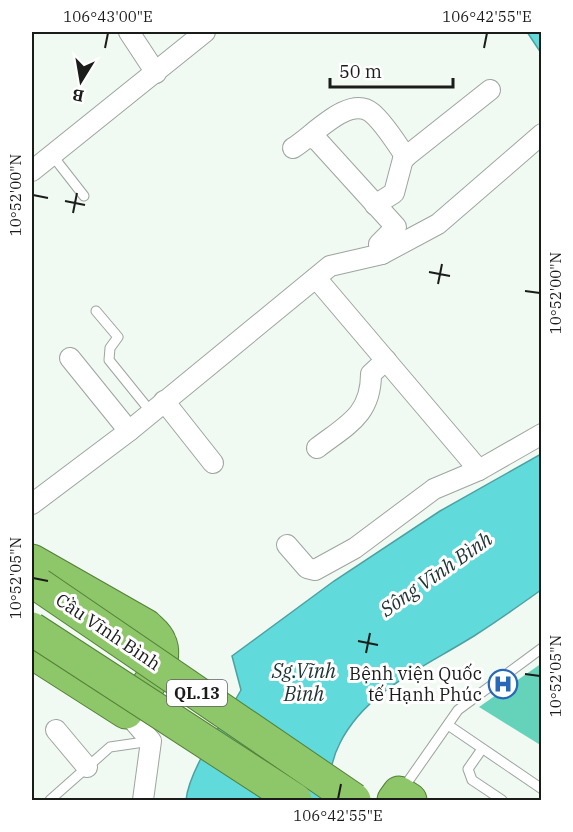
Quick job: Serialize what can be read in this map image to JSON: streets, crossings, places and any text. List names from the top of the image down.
{
  "streets": {
    "highway": ["Cầu Vĩnh Bình", "QL.13"]
  },
  "water": ["Sông Vĩnh Bình", "Sg.Vĩnh Bình"],
  "places": {
    "hospital": ["Bệnh viện Quốc tế Hạnh Phúc"]
  },
  "scale_bar": "50 m",
  "north": "bottom",
  "coordinates": [
    "106°43'00\"E",
    "106°42'55\"E",
    "10°52'00\"N",
    "10°52'05\"N"
  ]
}
